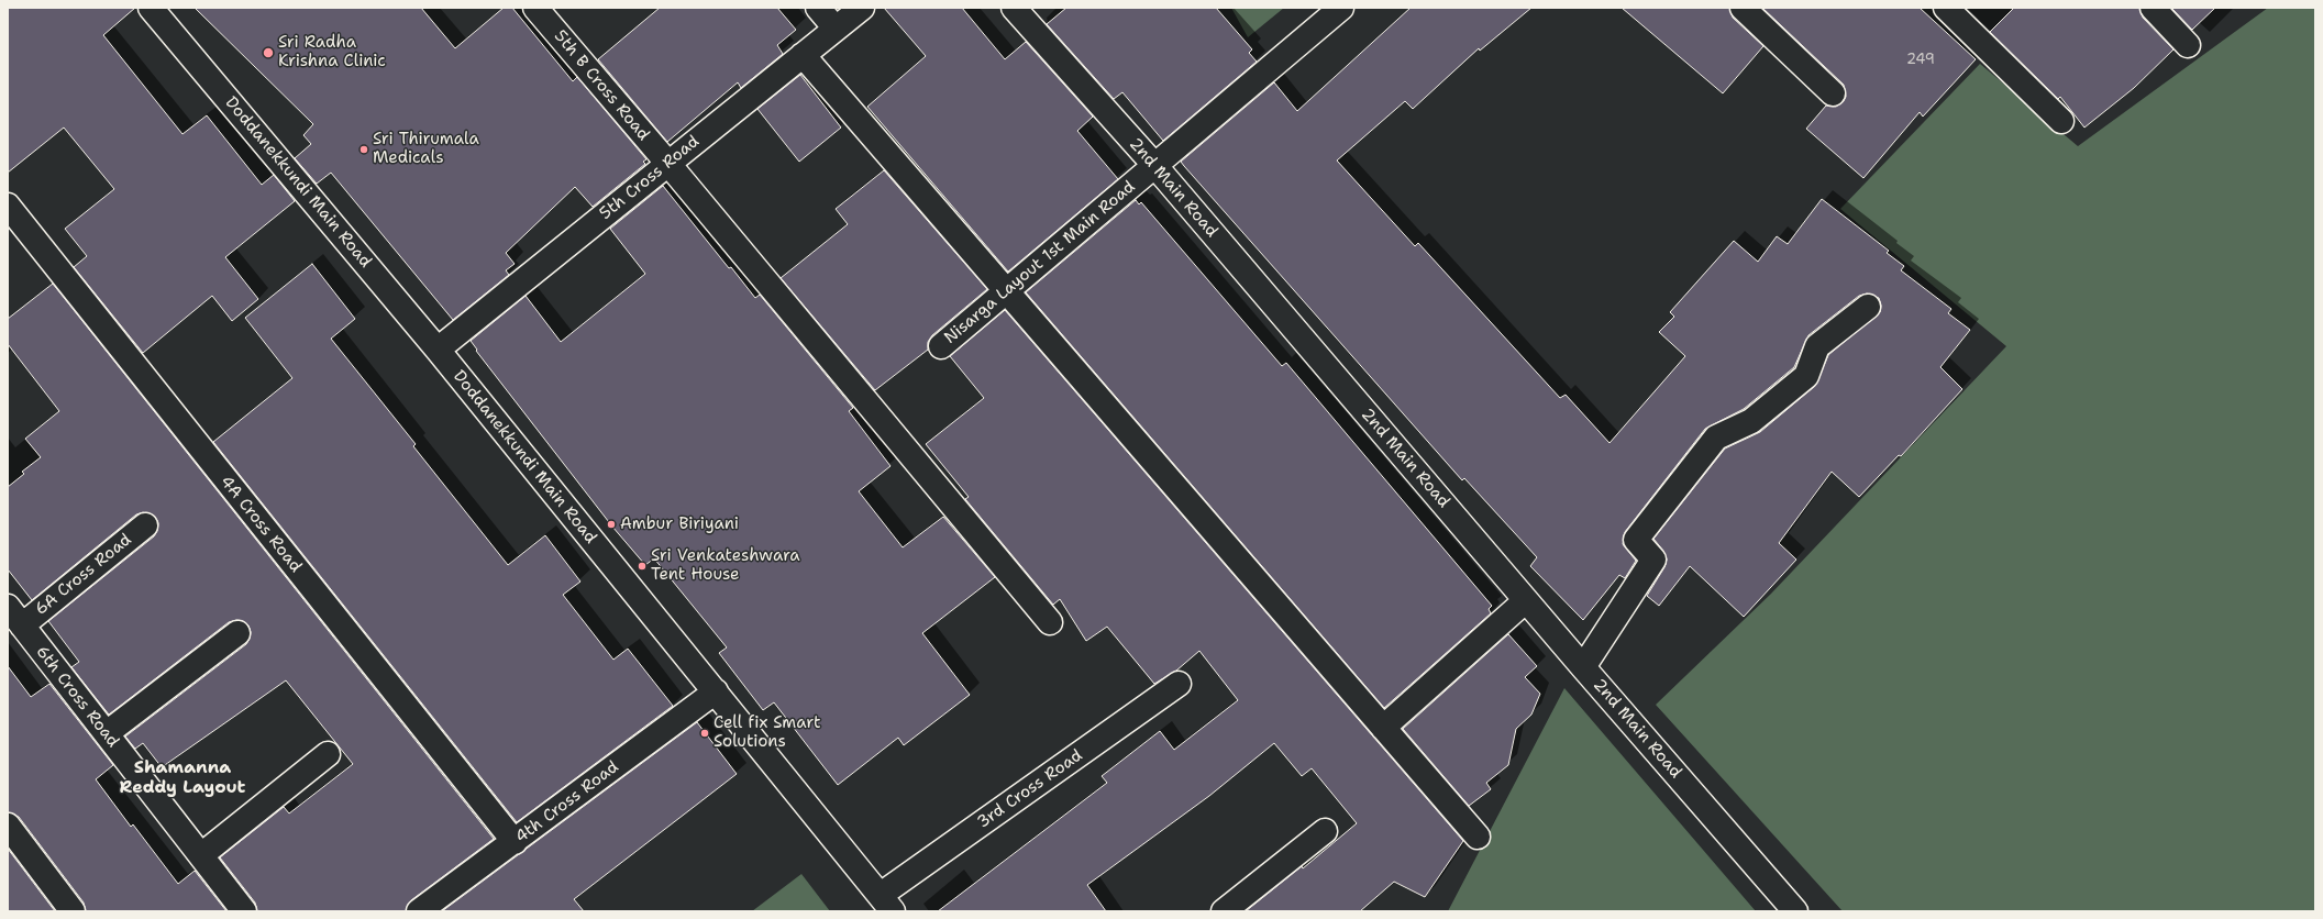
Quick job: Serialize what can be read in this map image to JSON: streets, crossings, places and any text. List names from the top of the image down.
{
  "streets": {
    "street": [
      "5th B Cross Road",
      "5th Cross Road",
      "Doddanekkundi Main Road",
      "2nd Main Road",
      "Nisarga Layout 1st Main Road",
      "4A Cross Road",
      "6A Cross Road",
      "6th Cross Road",
      "3rd Cross Road",
      "4th Cross Road"
    ]
  },
  "crossings": [
    ["5th B Cross Road", "5th Cross Road"],
    ["5th Cross Road", "Doddanekkundi Main Road"],
    ["Doddanekkundi Main Road", "3rd Cross Road"],
    ["Doddanekkundi Main Road", "4th Cross Road"],
    ["2nd Main Road", "Nisarga Layout 1st Main Road"],
    ["4A Cross Road", "4th Cross Road"],
    ["6A Cross Road", "6th Cross Road"]
  ],
  "districts": ["Shamanna Reddy Layout"],
  "places": [
    "Sri Radha Krishna Clinic",
    "Sri Thirumala Medicals",
    "Ambur Biriyani",
    "Sri Venkateshwara Tent House",
    "Cell fix Smart Solutions"
  ],
  "house_numbers": ["249"]
}
